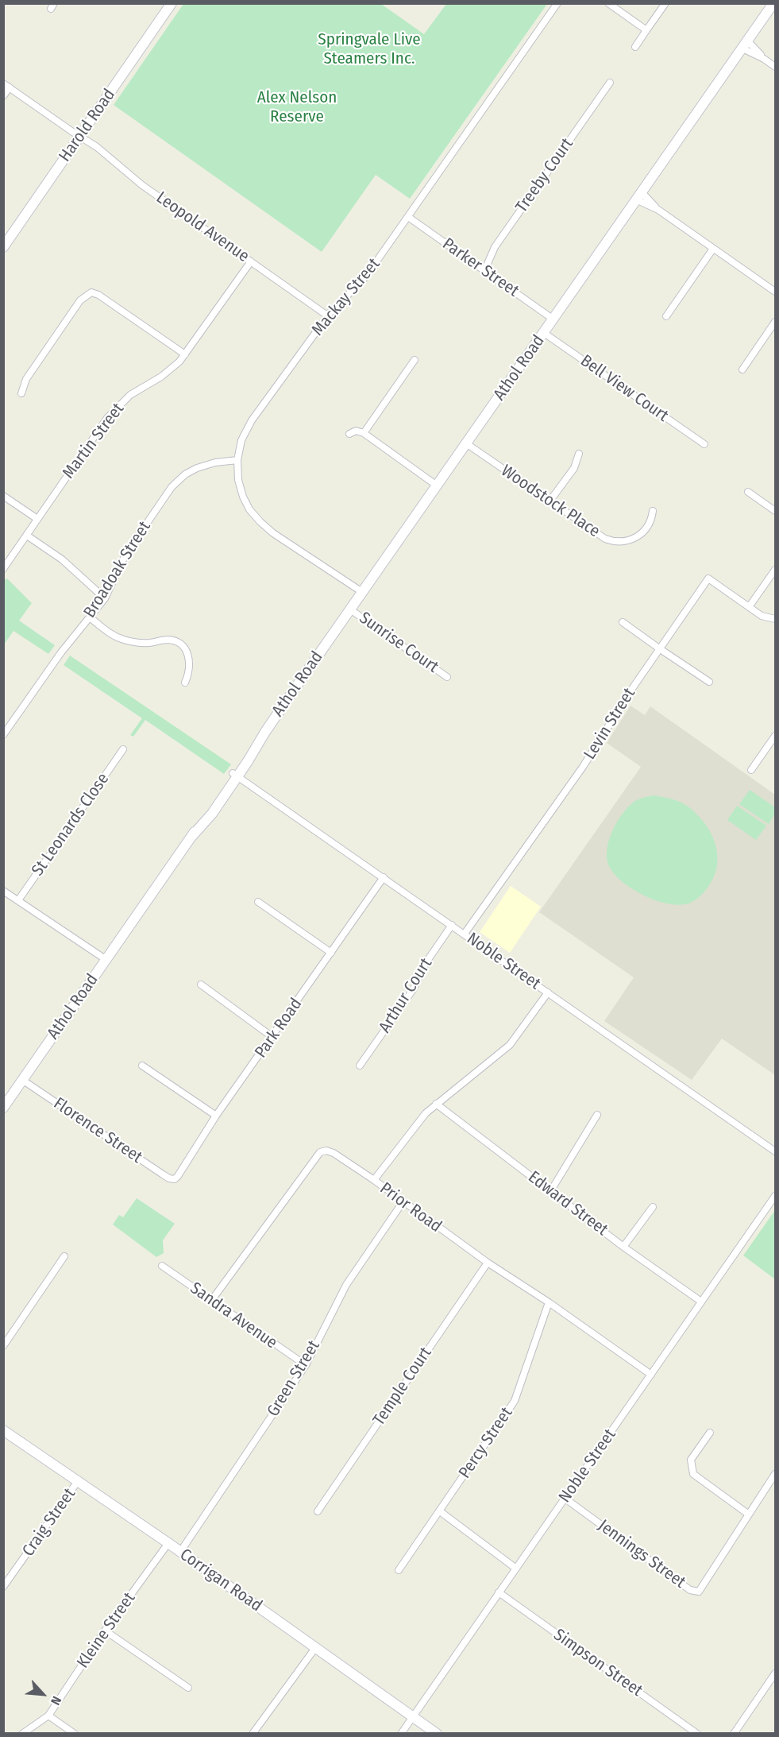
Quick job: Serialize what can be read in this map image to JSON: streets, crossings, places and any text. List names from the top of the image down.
{
  "streets": {
    "main road": ["Harold Road", "Athol Road", "Corrigan Road"],
    "street": [
      "Treeby Court",
      "Leopold Avenue",
      "Parker Street",
      "Mackay Street",
      "Bell View Court",
      "Martin Street",
      "Woodstock Place",
      "Broadoak Street",
      "Sunrise Court",
      "Levin Street",
      "St Leonards Close",
      "Noble Street",
      "Arthur Court",
      "Park Road",
      "Florence Street",
      "Edward Street",
      "Prior Road",
      "Sandra Avenue",
      "Green Street",
      "Temple Court",
      "Percy Street",
      "Craig Street",
      "Jennings Street",
      "Kleine Street",
      "Simpson Street"
    ]
  },
  "crossings": [
    ["Harold Road", "Leopold Avenue"],
    ["Treeby Court", "Parker Street"],
    ["Leopold Avenue", "Mackay Street"],
    ["Leopold Avenue", "Martin Street"],
    ["Parker Street", "Mackay Street"],
    ["Parker Street", "Athol Road"],
    ["Mackay Street", "Athol Road"],
    ["Mackay Street", "Broadoak Street"],
    ["Athol Road", "Bell View Court"],
    ["Athol Road", "Woodstock Place"],
    ["Athol Road", "Sunrise Court"],
    ["Athol Road", "Noble Street"],
    ["Athol Road", "Florence Street"],
    ["Levin Street", "Noble Street"],
    ["Noble Street", "Arthur Court"],
    ["Noble Street", "Park Road"],
    ["Noble Street", "Edward Street"],
    ["Noble Street", "Prior Road"],
    ["Noble Street", "Jennings Street"],
    ["Noble Street", "Corrigan Road"],
    ["Noble Street", "Simpson Street"],
    ["Park Road", "Florence Street"],
    ["Prior Road", "Sandra Avenue"],
    ["Prior Road", "Green Street"],
    ["Prior Road", "Temple Court"],
    ["Prior Road", "Percy Street"],
    ["Sandra Avenue", "Green Street"],
    ["Green Street", "Corrigan Road"],
    ["Craig Street", "Corrigan Road"],
    ["Corrigan Road", "Kleine Street"]
  ],
  "parks": ["Springvale Live Steamers Inc.", "Alex Nelson Reserve"],
  "north": "bottom right"
}
